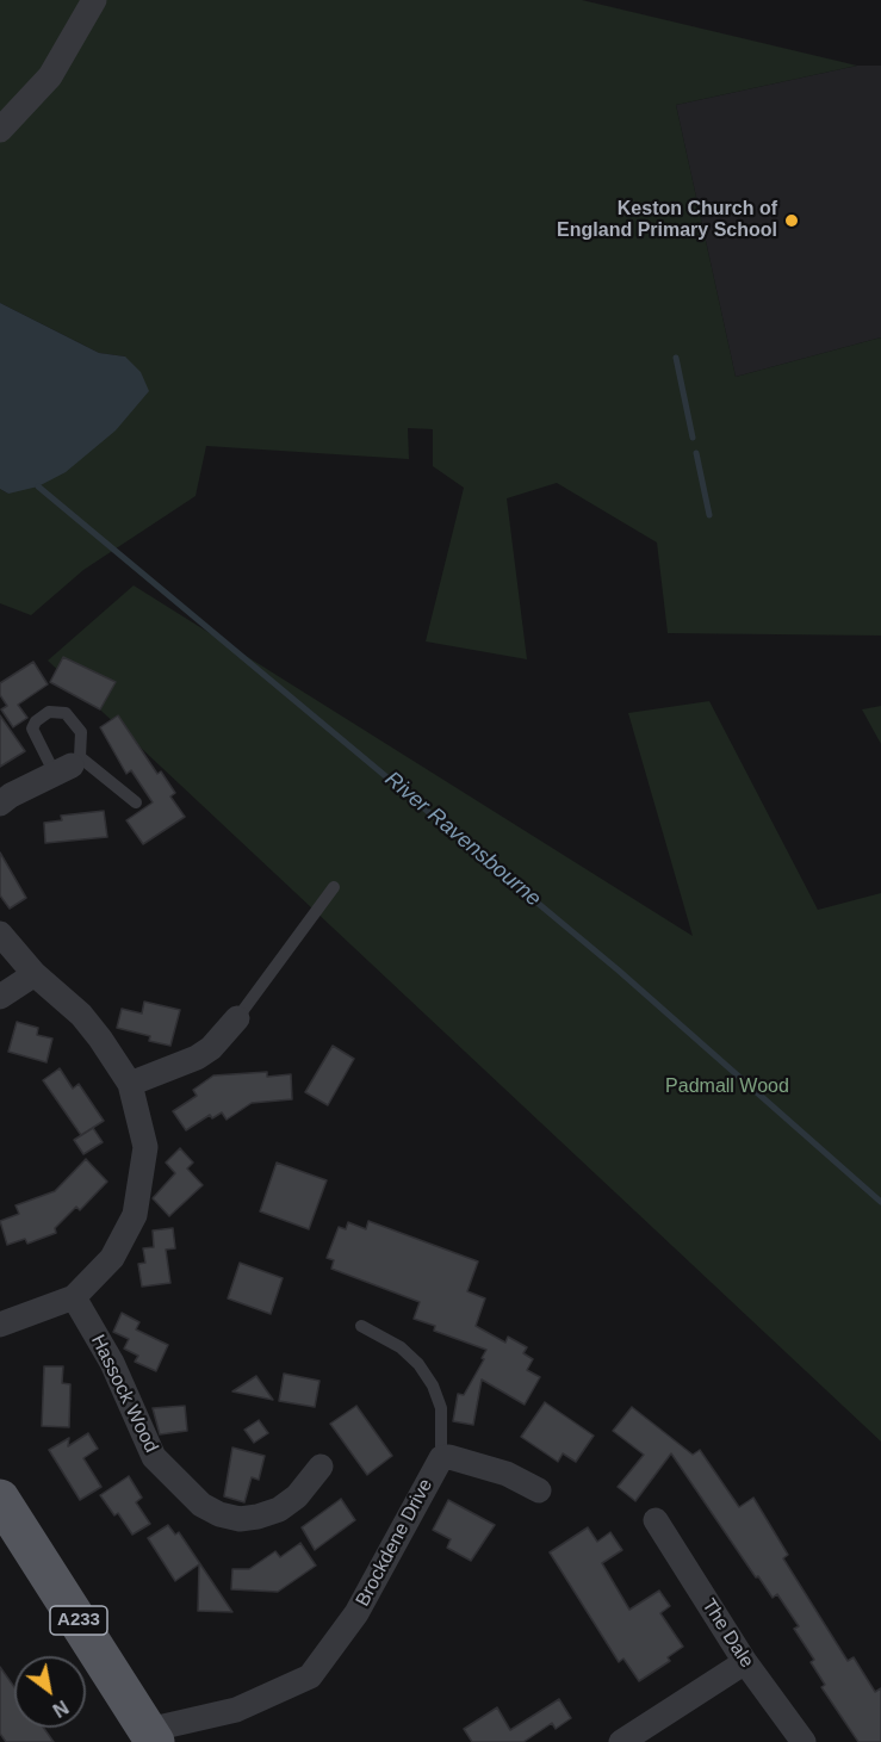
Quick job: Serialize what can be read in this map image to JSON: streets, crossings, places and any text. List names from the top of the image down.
{
  "streets": {
    "main road": ["A233"],
    "street": ["Hassock Wood", "Brockdene Drive", "The Dale"]
  },
  "crossings": [
    ["Brockdene Drive", "A233"]
  ],
  "water": ["River Ravensbourne"],
  "parks": ["Padmall Wood"],
  "places": ["Keston Church of England Primary School"],
  "north": "bottom right"
}
